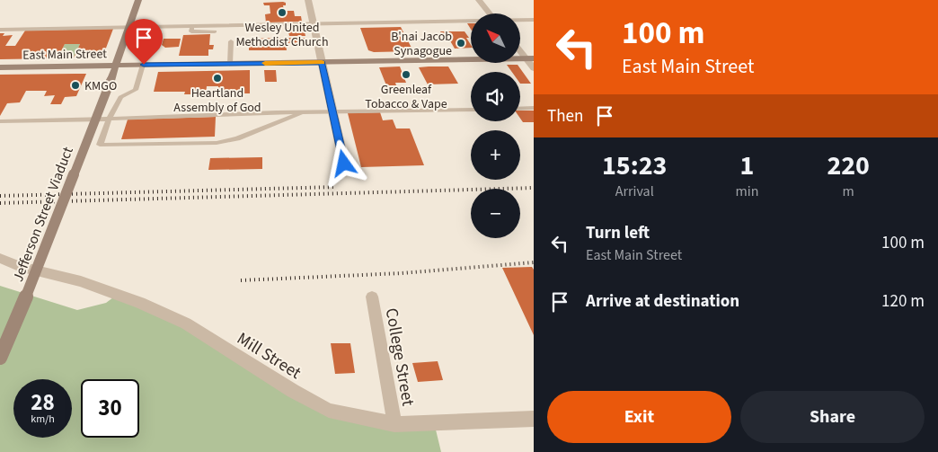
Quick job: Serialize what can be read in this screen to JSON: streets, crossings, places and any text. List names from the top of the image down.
{
  "streets": {
    "main road": ["East Main Street", "Jefferson Street Viaduct"],
    "street": ["Mill Street", "College Street"]
  },
  "crossings": [
    ["East Main Street", "Jefferson Street Viaduct"],
    ["Mill Street", "College Street"]
  ],
  "places": [
    "Wesley United Methodist Church",
    "B'nai Jacob Synagogue",
    "Greenleaf Tobacco & Vape",
    "Heartland Assembly of God",
    "KMGO"
  ],
  "north": "top left",
  "page": {
    "turn": ["100 m", "East Main Street"],
    "map_buttons": ["+", "−"],
    "then": "Then",
    "eta": [
      "15:23",
      "Arrival",
      "1",
      "min",
      "220",
      "m"
    ],
    "list": [
      {
        "name": "Turn left",
        "note": "East Main Street",
        "value": "100 m"
      },
      {
        "name": "Arrive at destination",
        "value": "120 m"
      }
    ],
    "speed": "28 km/h",
    "limit": "30",
    "buttons": ["Exit", "Share"]
  }
}
